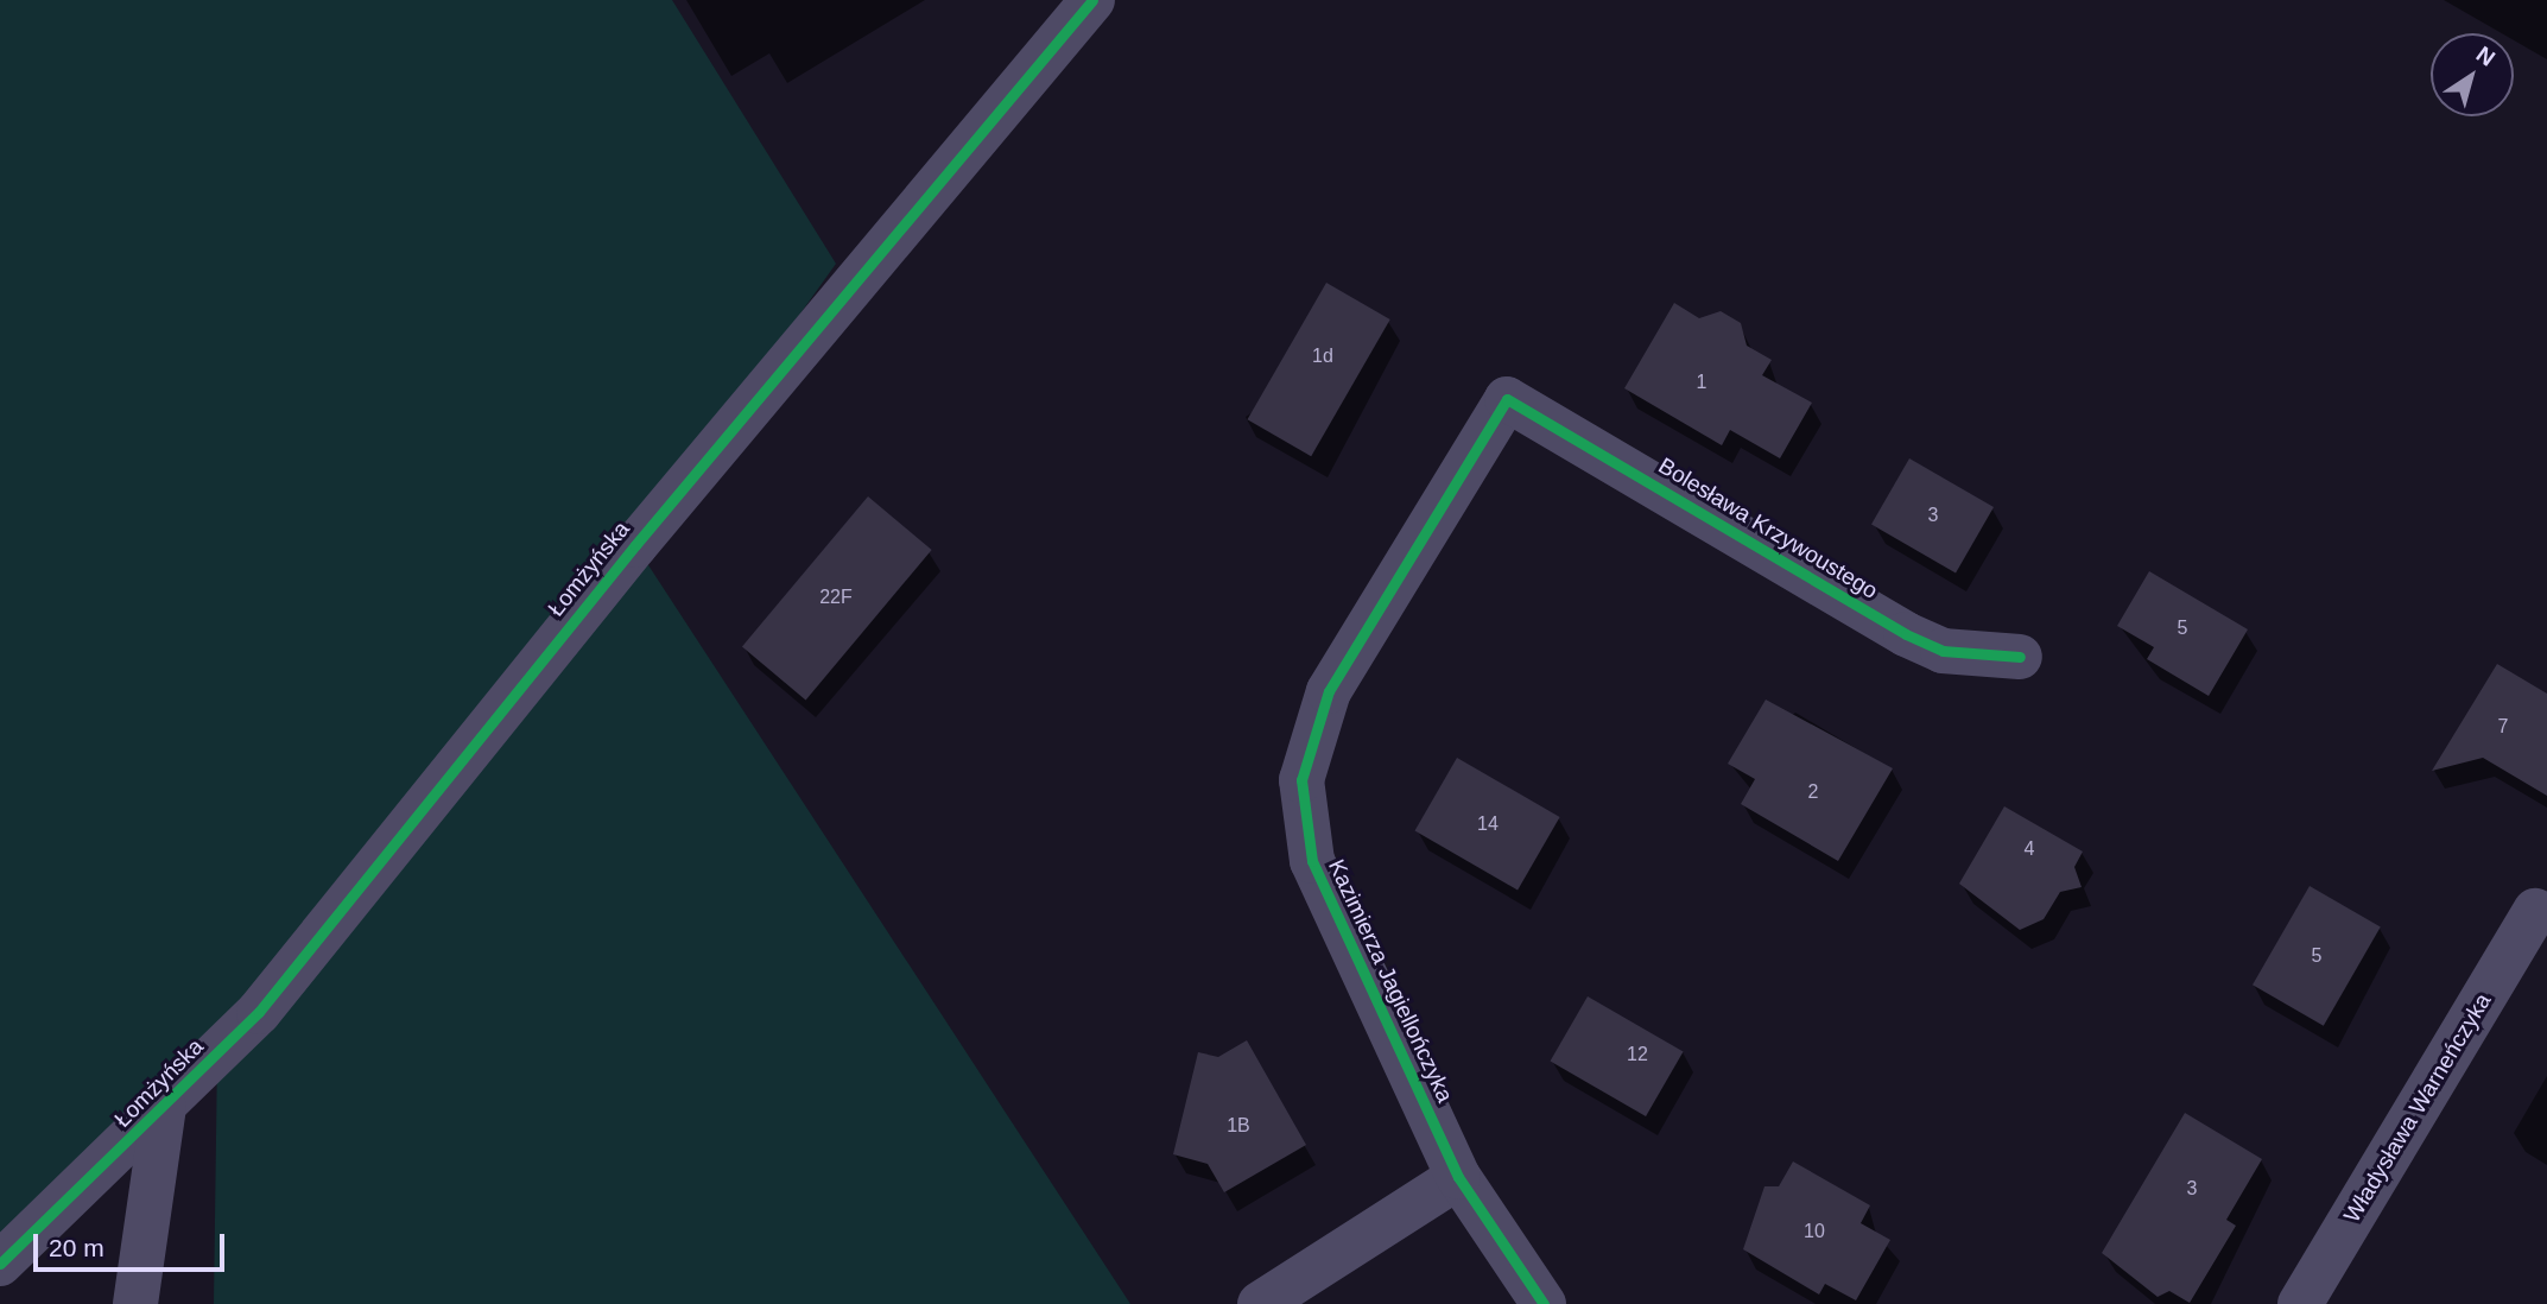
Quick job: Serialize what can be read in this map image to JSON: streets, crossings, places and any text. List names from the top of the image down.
{
  "streets": {
    "street": [
      "Bolesława Krzywoustego",
      "Łomżyńska",
      "Kazimierza Jagiellończyka",
      "Władysława Warneńczyka"
    ]
  },
  "crossings": [
    ["Bolesława Krzywoustego", "Kazimierza Jagiellończyka"]
  ],
  "house_numbers": [
    "1d",
    "1",
    "3",
    "22F",
    "5",
    "7",
    "2",
    "14",
    "4",
    "5",
    "12",
    "1B",
    "3",
    "10"
  ],
  "scale_bar": "20 m",
  "north": "top right"
}
